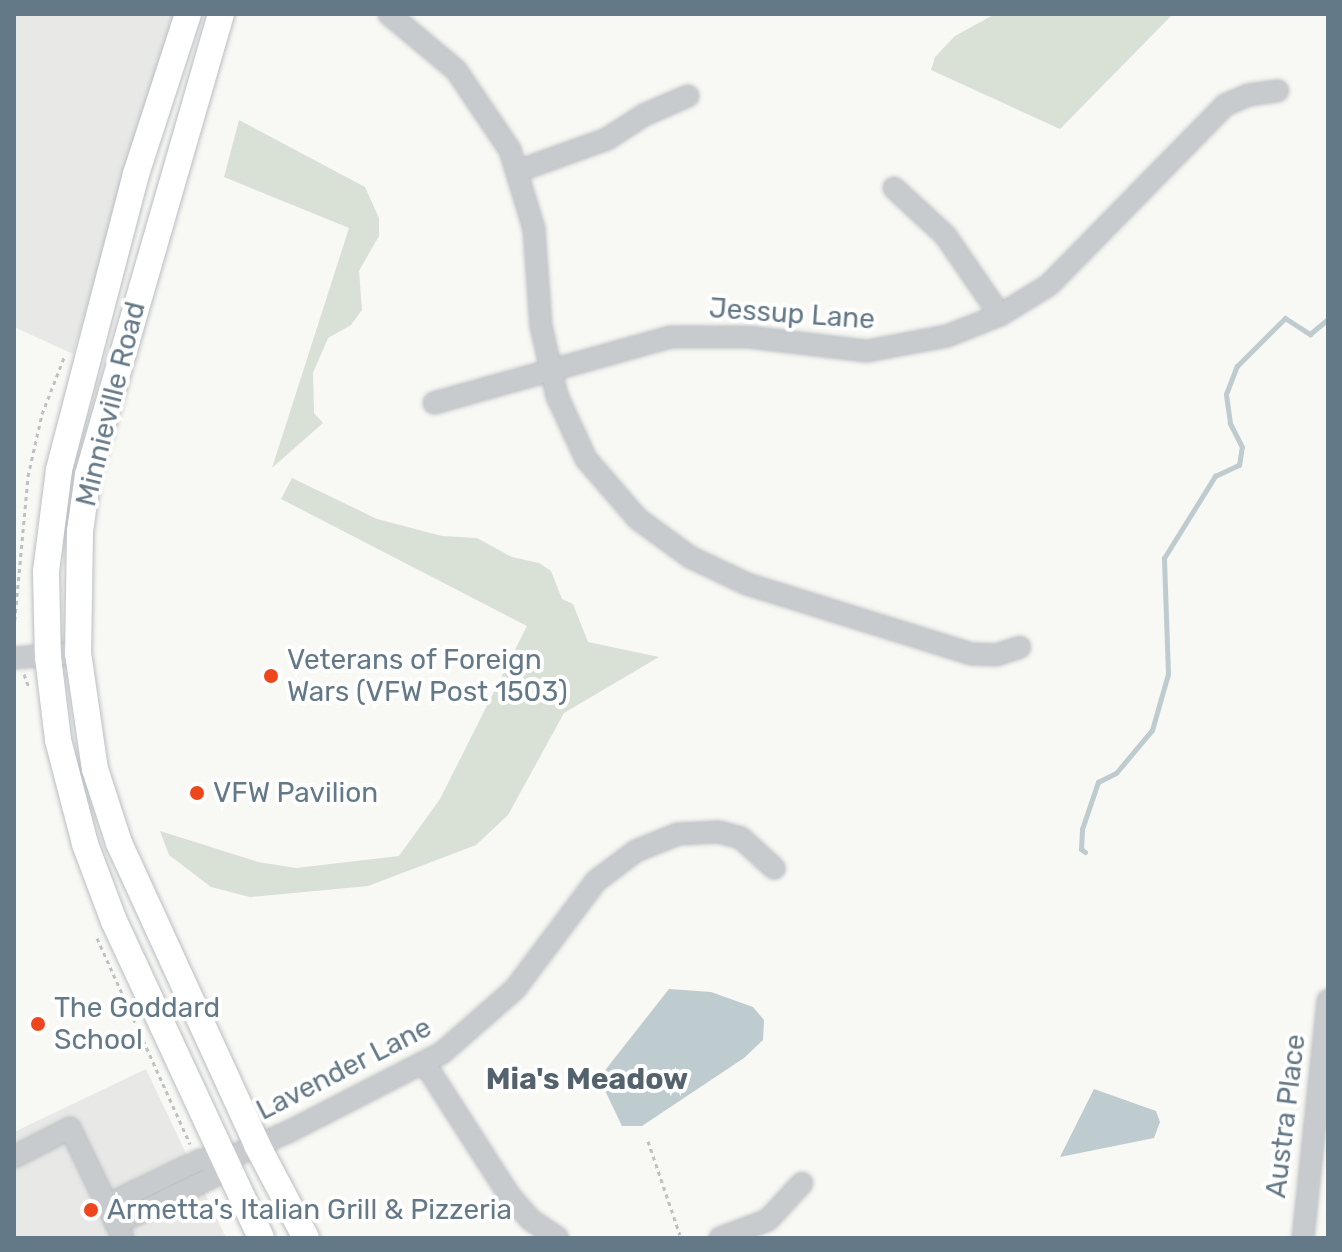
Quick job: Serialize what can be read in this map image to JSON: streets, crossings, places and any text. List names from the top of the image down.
{
  "streets": {
    "main road": ["Minnieville Road"],
    "street": ["Jessup Lane", "Lavender Lane", "Austra Place"]
  },
  "crossings": [
    ["Minnieville Road", "Lavender Lane"]
  ],
  "districts": ["Mia's Meadow"],
  "places": [
    "Veterans of Foreign Wars (VFW Post 1503)",
    "VFW Pavilion",
    "The Goddard School",
    "Armetta's Italian Grill & Pizzeria"
  ]
}
